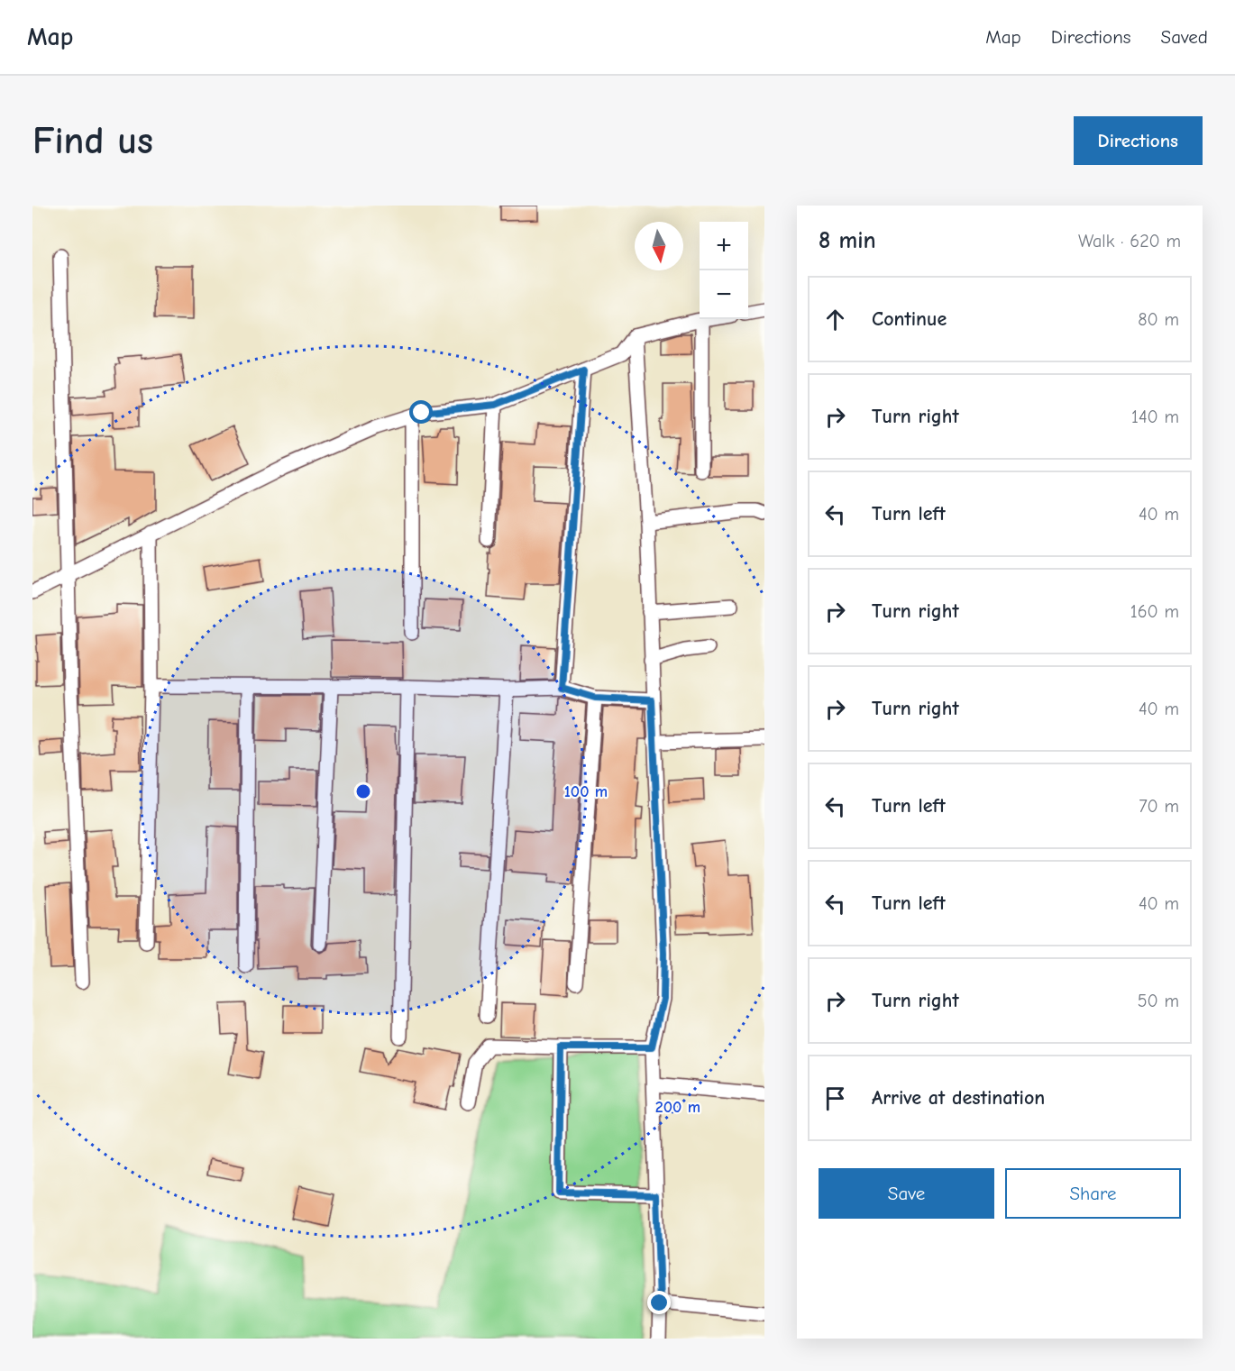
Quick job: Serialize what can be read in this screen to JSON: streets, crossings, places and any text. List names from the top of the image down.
{
  "north": "bottom",
  "page": {
    "header": "Map",
    "nav": ["Map", "Directions", "Saved"],
    "buttons": [
      "Directions",
      ["Save", "Share"]
    ],
    "title": "Find us",
    "heading": ["8 min", "Walk · 620 m"],
    "map_buttons": ["+", "−"],
    "list": [
      ["Continue", "80 m"],
      ["Turn right", "140 m"],
      ["Turn left", "40 m"],
      ["Turn right", "160 m"],
      ["Turn right", "40 m"],
      ["Turn left", "70 m"],
      ["Turn left", "40 m"],
      ["Turn right", "50 m"],
      "Arrive at destination"
    ]
  },
  "rings": ["100 m", "200 m"]
}
